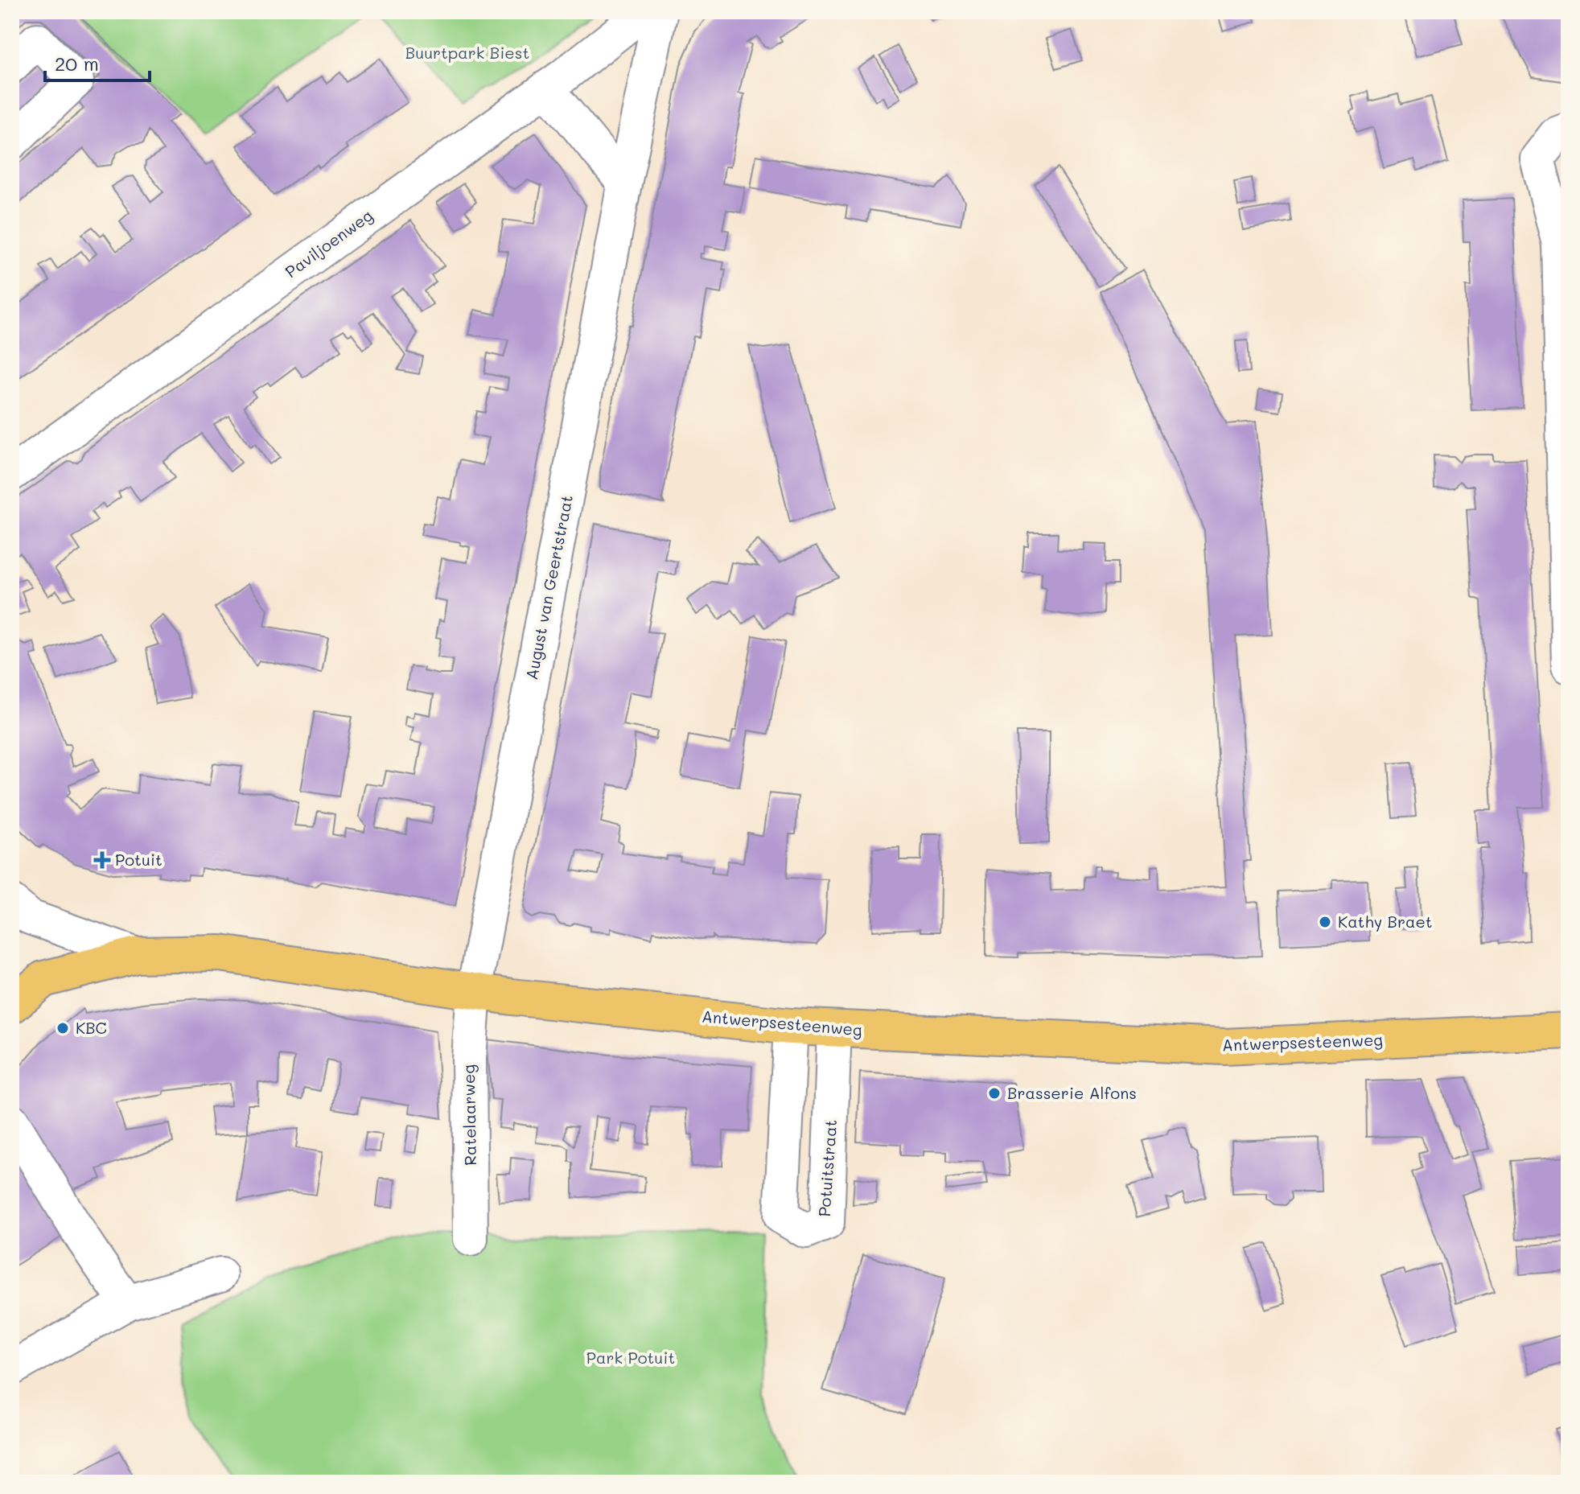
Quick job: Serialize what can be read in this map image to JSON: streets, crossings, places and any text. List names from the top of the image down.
{
  "streets": {
    "main road": ["Antwerpsesteenweg"],
    "street": [
      "Paviljoenweg",
      "August van Geertstraat",
      "Ratelaarweg",
      "Potuitstraat"
    ]
  },
  "crossings": [
    ["August van Geertstraat", "Antwerpsesteenweg"],
    ["August van Geertstraat", "Ratelaarweg"],
    ["Antwerpsesteenweg", "Ratelaarweg"],
    ["Antwerpsesteenweg", "Potuitstraat"]
  ],
  "parks": ["Buurtpark Biest", "Park Potuit"],
  "places": {
    "health": ["Potuit"],
    "other": ["Kathy Braet", "KBC", "Brasserie Alfons"]
  },
  "scale_bar": "20 m"
}
